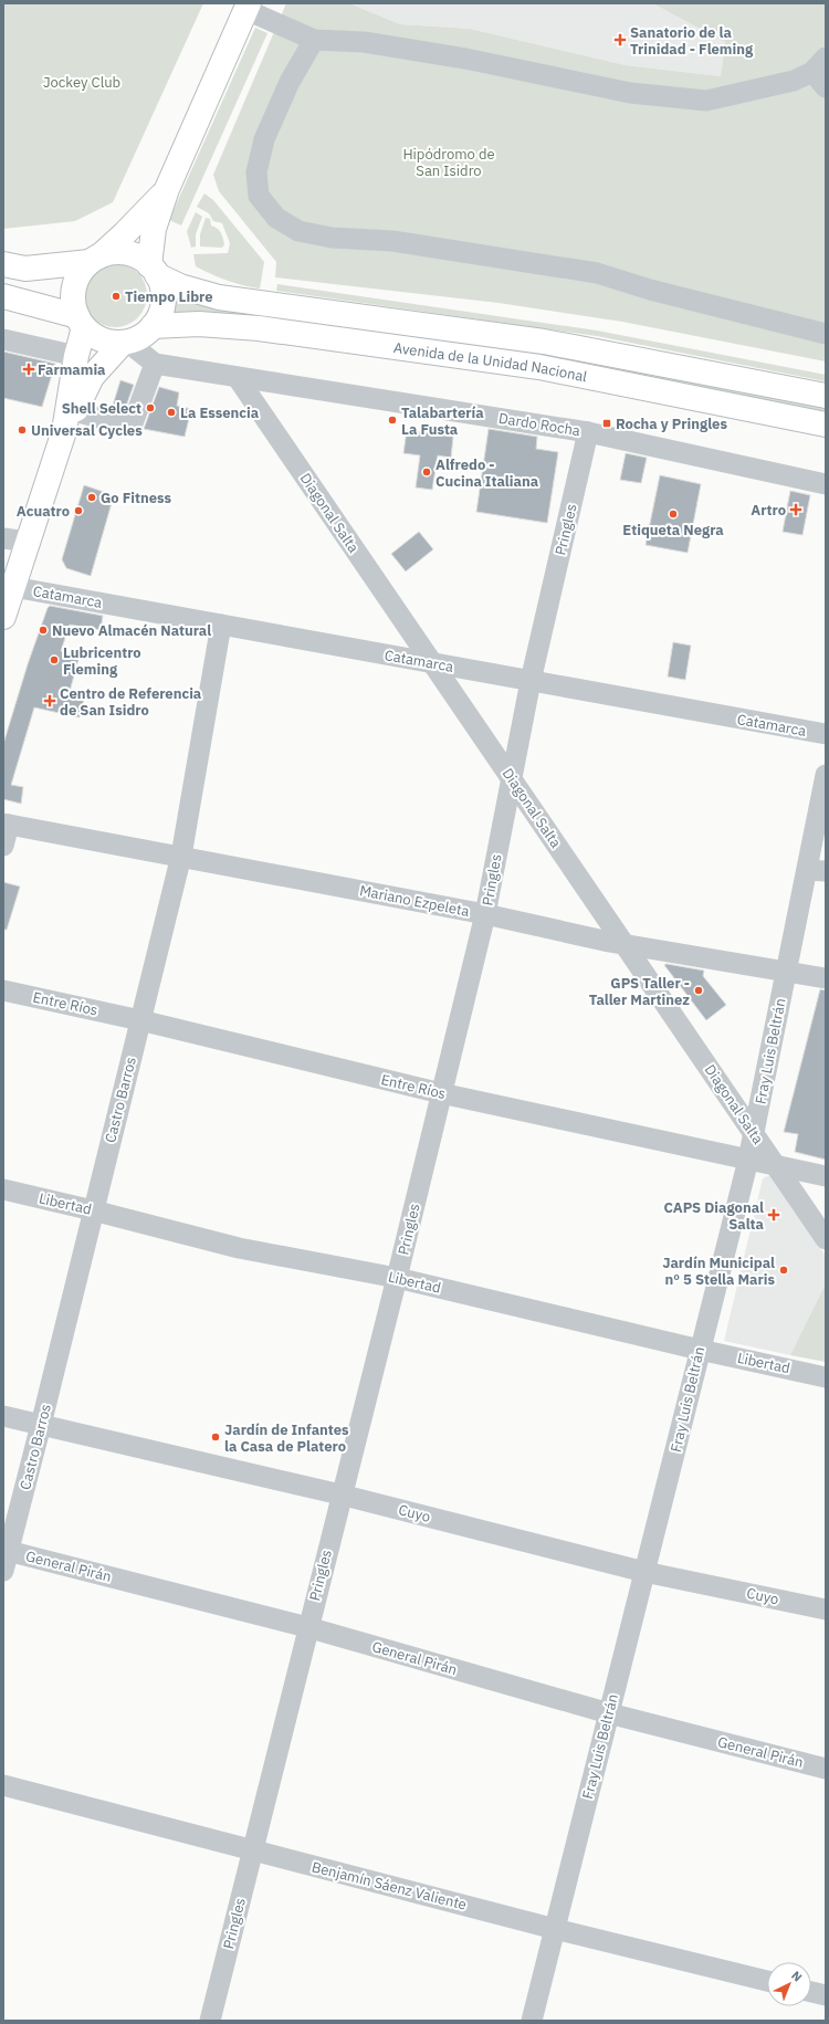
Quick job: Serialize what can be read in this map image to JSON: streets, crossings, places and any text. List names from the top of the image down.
{
  "streets": {
    "main road": ["Avenida de la Unidad Nacional"],
    "street": [
      "Dardo Rocha",
      "Diagonal Salta",
      "Pringles",
      "Catamarca",
      "Mariano Ezpeleta",
      "Entre Ríos",
      "Fray Luis Beltrán",
      "Castro Barros",
      "Libertad",
      "Cuyo",
      "General Pirán",
      "Benjamín Sáenz Valiente"
    ]
  },
  "crossings": [
    ["Avenida de la Unidad Nacional", "Dardo Rocha"],
    ["Dardo Rocha", "Diagonal Salta"],
    ["Dardo Rocha", "Pringles"],
    ["Diagonal Salta", "Pringles"],
    ["Diagonal Salta", "Catamarca"],
    ["Diagonal Salta", "Mariano Ezpeleta"],
    ["Diagonal Salta", "Entre Ríos"],
    ["Diagonal Salta", "Fray Luis Beltrán"],
    ["Pringles", "Catamarca"],
    ["Pringles", "Mariano Ezpeleta"],
    ["Pringles", "Entre Ríos"],
    ["Pringles", "Libertad"],
    ["Pringles", "Cuyo"],
    ["Pringles", "General Pirán"],
    ["Pringles", "Benjamín Sáenz Valiente"],
    ["Catamarca", "Castro Barros"],
    ["Mariano Ezpeleta", "Fray Luis Beltrán"],
    ["Mariano Ezpeleta", "Castro Barros"],
    ["Entre Ríos", "Fray Luis Beltrán"],
    ["Entre Ríos", "Castro Barros"],
    ["Fray Luis Beltrán", "Libertad"],
    ["Fray Luis Beltrán", "Cuyo"],
    ["Fray Luis Beltrán", "General Pirán"],
    ["Fray Luis Beltrán", "Benjamín Sáenz Valiente"],
    ["Castro Barros", "Libertad"],
    ["Castro Barros", "Cuyo"],
    ["Castro Barros", "General Pirán"]
  ],
  "parks": ["Jockey Club", "Hipódromo de San Isidro"],
  "places": {
    "health": [
      "Sanatorio de la Trinidad - Fleming",
      "Farmamia",
      "Artro",
      "Centro de Referencia de San Isidro",
      "CAPS Diagonal Salta"
    ],
    "other": [
      "Tiempo Libre",
      "Shell Select",
      "La Essencia",
      "Talabartería La Fusta",
      "Universal Cycles",
      "Alfredo - Cucina Italiana",
      "Go Fitness",
      "Acuatro",
      "Etiqueta Negra",
      "Nuevo Almacén Natural",
      "Lubricentro Fleming",
      "GPS Taller - Taller Martinez",
      "Jardín Municipal nº 5 Stella Maris",
      "Jardín de Infantes la Casa de Platero"
    ],
    "transit": ["Rocha y Pringles"]
  },
  "north": "top right"
}
